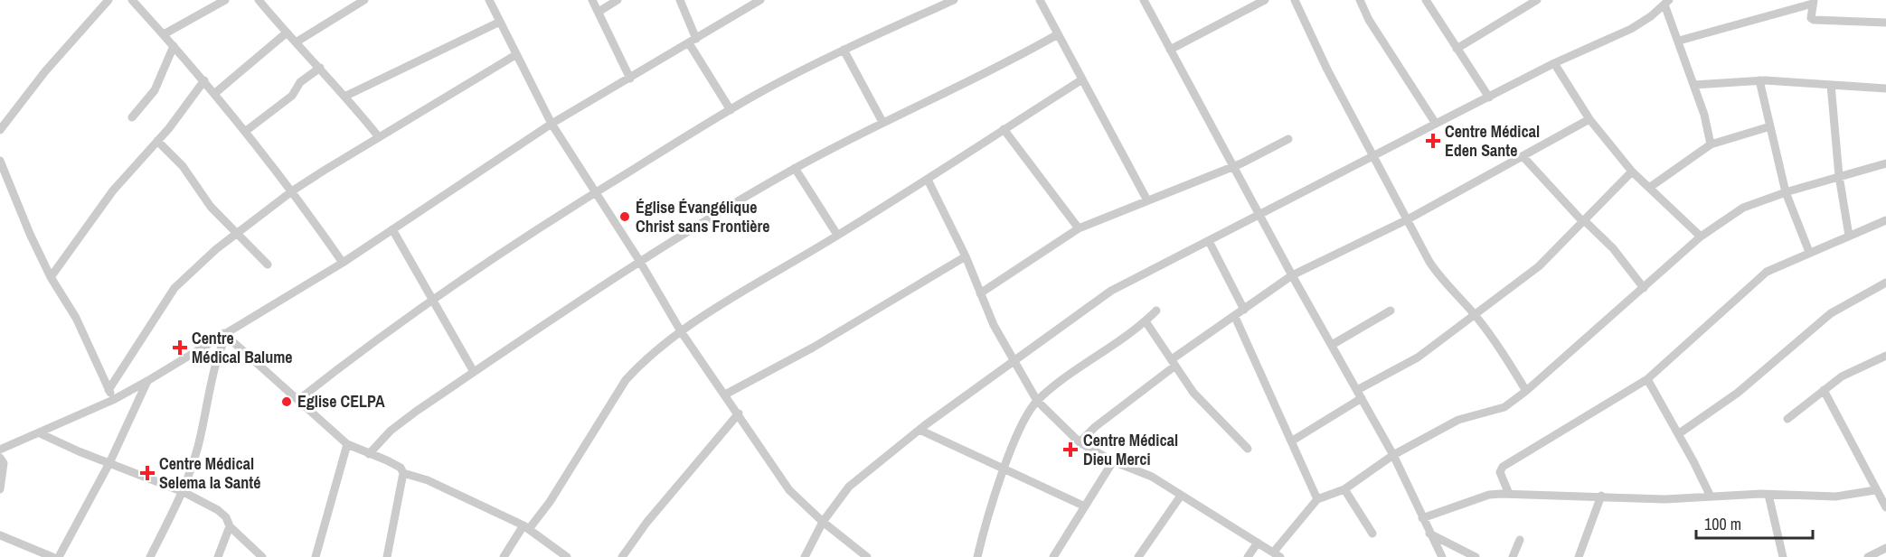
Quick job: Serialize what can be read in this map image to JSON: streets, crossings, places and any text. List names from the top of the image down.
{
  "places": {
    "health": [
      "Centre Médical Eden Sante",
      "Centre Médical Balume",
      "Centre Médical Dieu Merci",
      "Centre Médical Selema la Santé"
    ],
    "other": ["Église Évangélique Christ sans Frontière", "Eglise CELPA"]
  },
  "scale_bar": "100 m"
}
